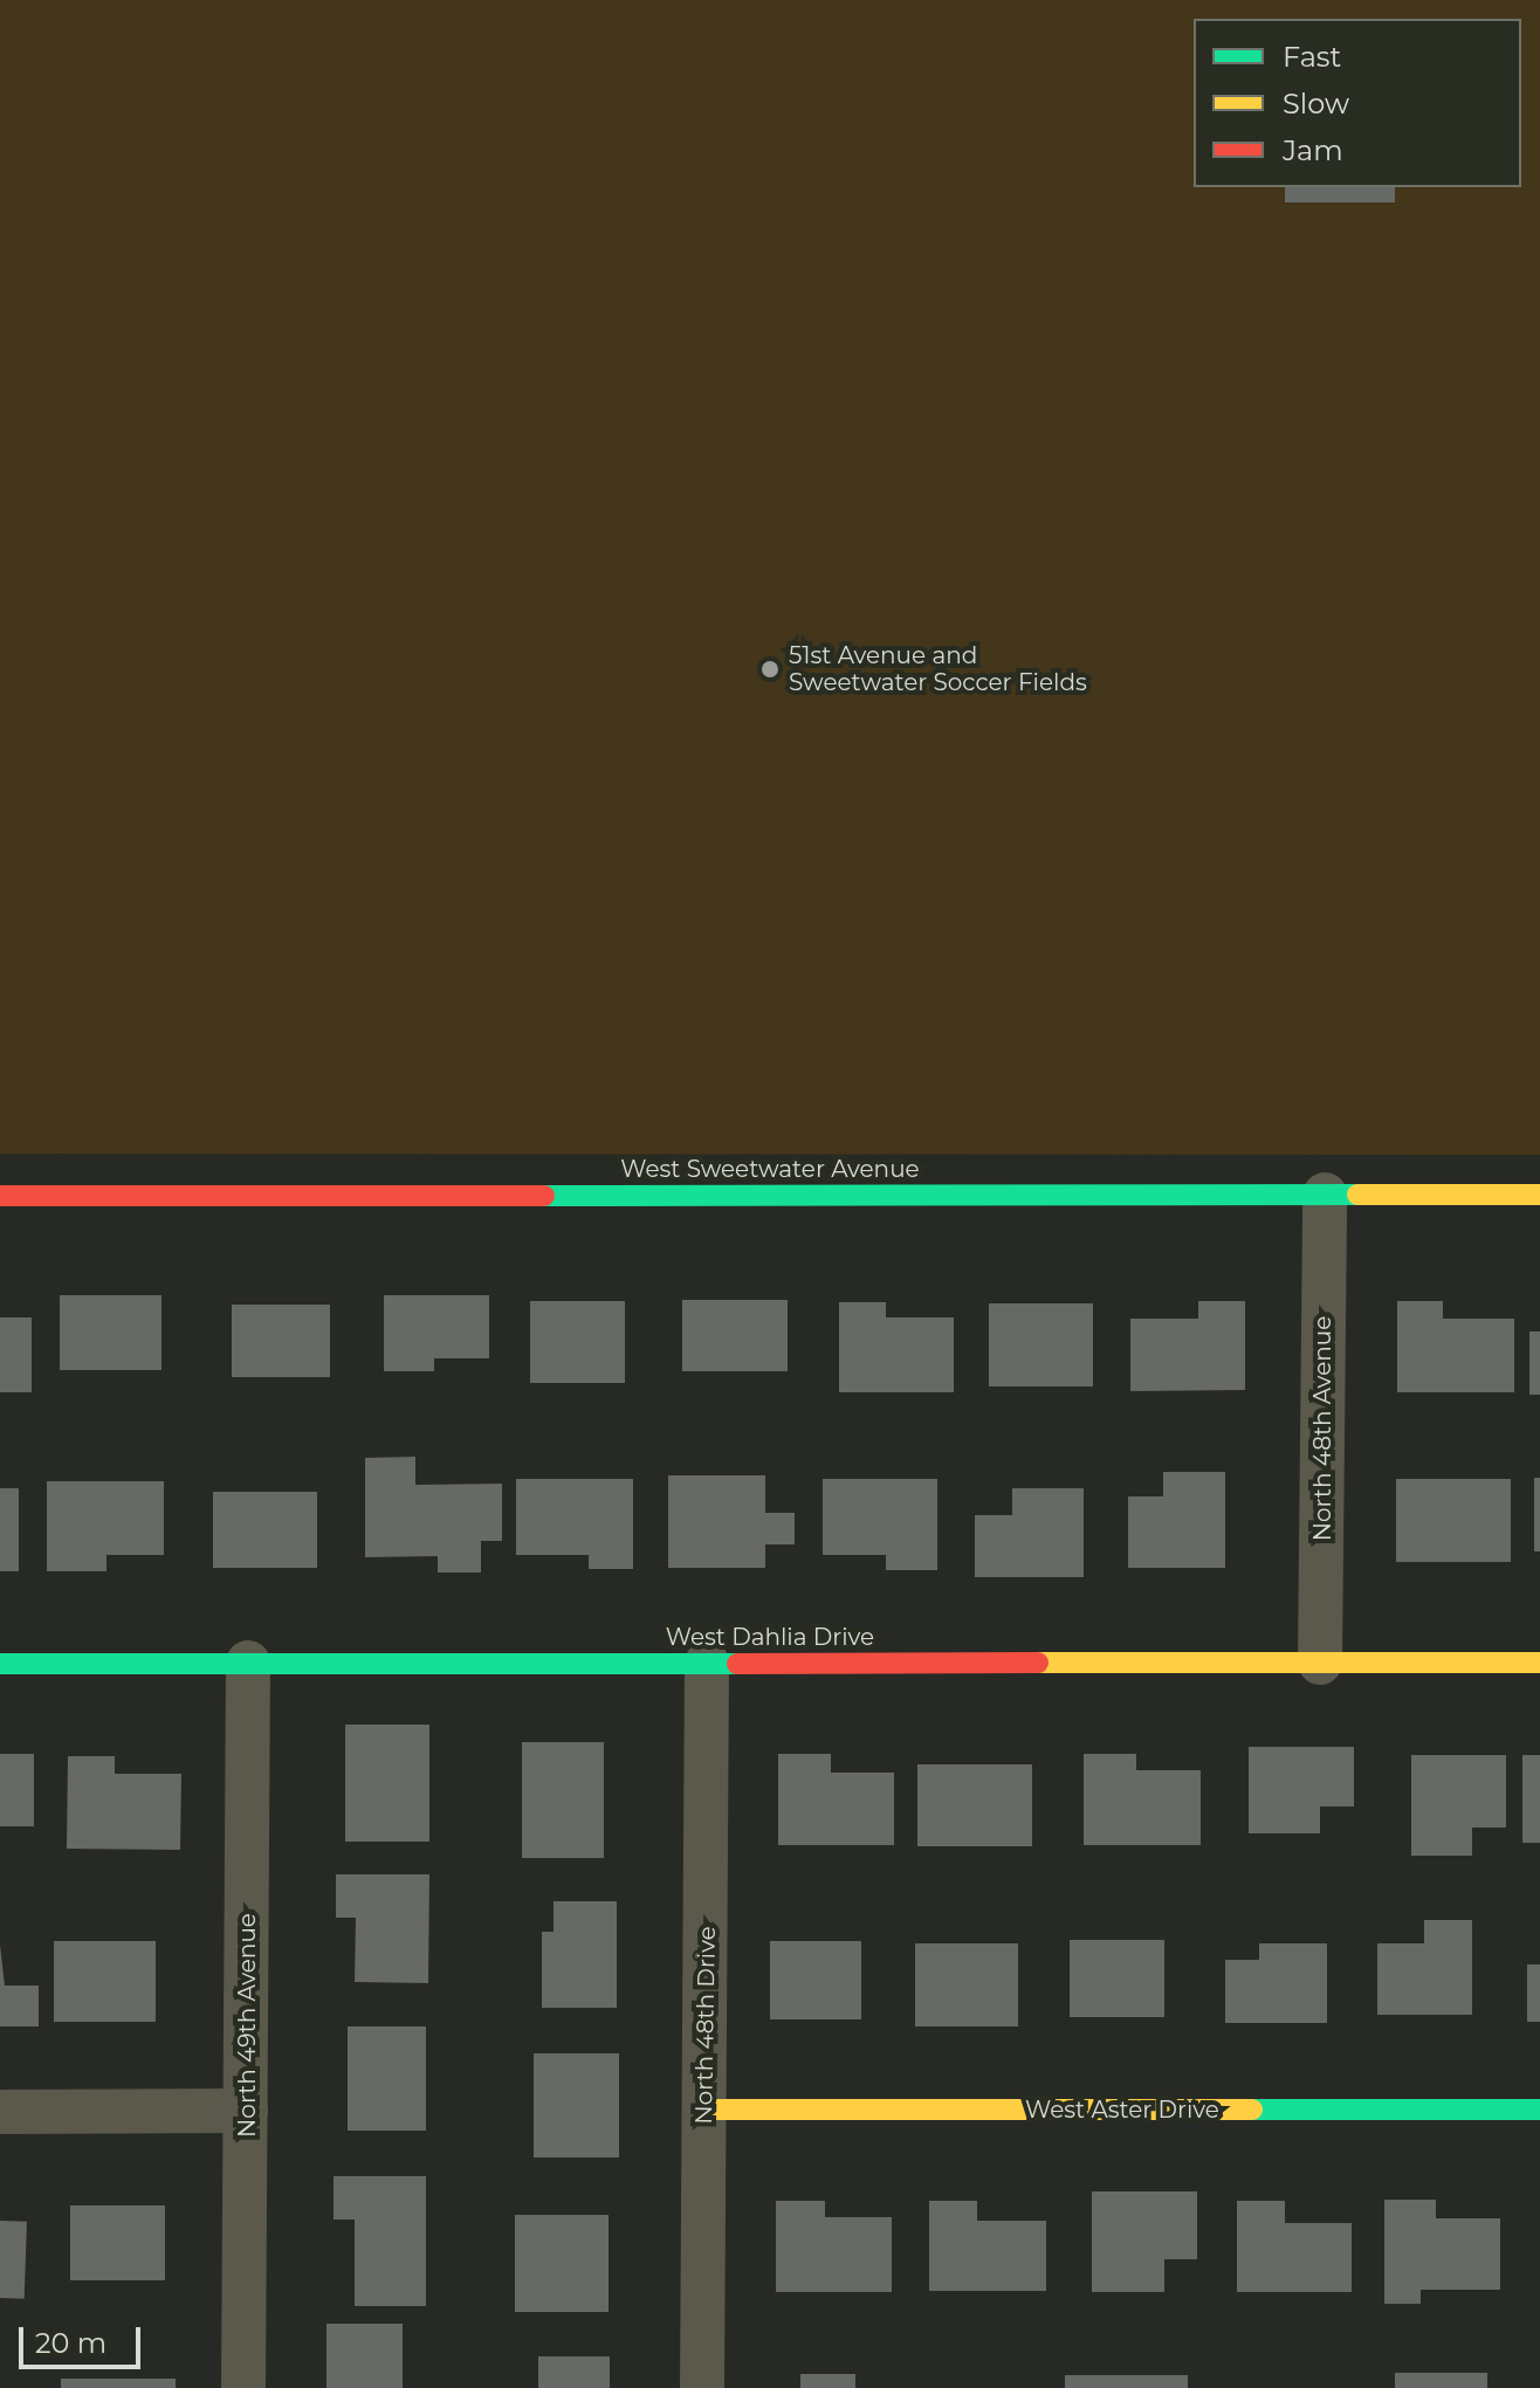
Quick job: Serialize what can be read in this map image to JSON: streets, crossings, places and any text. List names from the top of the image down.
{
  "streets": {
    "street": [
      "West Sweetwater Avenue",
      "North 48th Avenue",
      "West Dahlia Drive",
      "North 49th Avenue",
      "North 48th Drive",
      "West Aster Drive"
    ]
  },
  "crossings": [
    ["West Sweetwater Avenue", "North 48th Avenue"],
    ["North 48th Avenue", "West Dahlia Drive"],
    ["West Dahlia Drive", "North 49th Avenue"],
    ["West Dahlia Drive", "North 48th Drive"],
    ["North 48th Drive", "West Aster Drive"]
  ],
  "places": ["51st Avenue and Sweetwater Soccer Fields"],
  "legend": ["Fast", "Slow", "Jam"],
  "scale_bar": "20 m"
}
